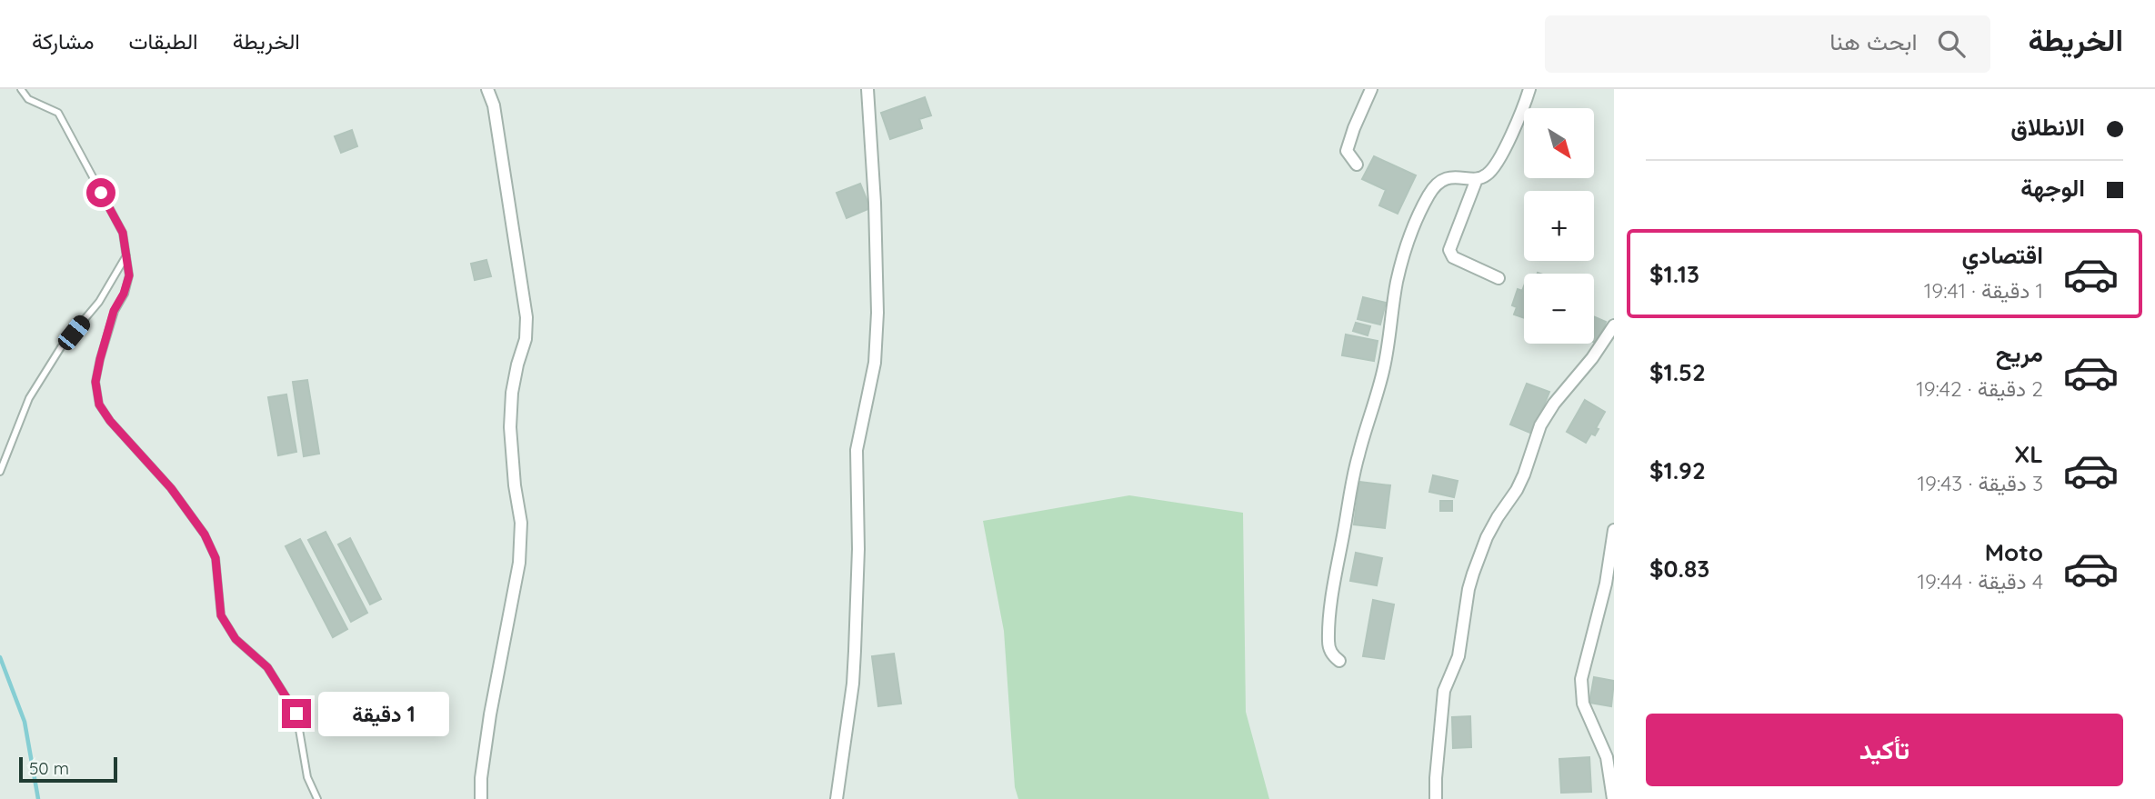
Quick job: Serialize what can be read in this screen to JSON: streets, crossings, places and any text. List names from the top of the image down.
{
  "scale_bar": "50 m",
  "north": "bottom right",
  "page": {
    "header": "الخريطة",
    "search": "ابحث هنا",
    "nav": ["الخريطة", "الطبقات", "مشاركة"],
    "banner": ["الانطلاق", "الوجهة"],
    "map_buttons": ["+", "−"],
    "list": [
      {
        "name": "اقتصادي",
        "note": "1 دقيقة · 19:41",
        "value": "$1.13"
      },
      {
        "name": "مريح",
        "note": "2 دقيقة · 19:42",
        "value": "$1.52"
      },
      {
        "name": "XL",
        "note": "3 دقيقة · 19:43",
        "value": "$1.92"
      },
      {
        "name": "Moto",
        "note": "4 دقيقة · 19:44",
        "value": "$0.83"
      }
    ],
    "bubble": "1 دقيقة",
    "buttons": "تأكيد",
    "scale": "50 m"
  }
}
